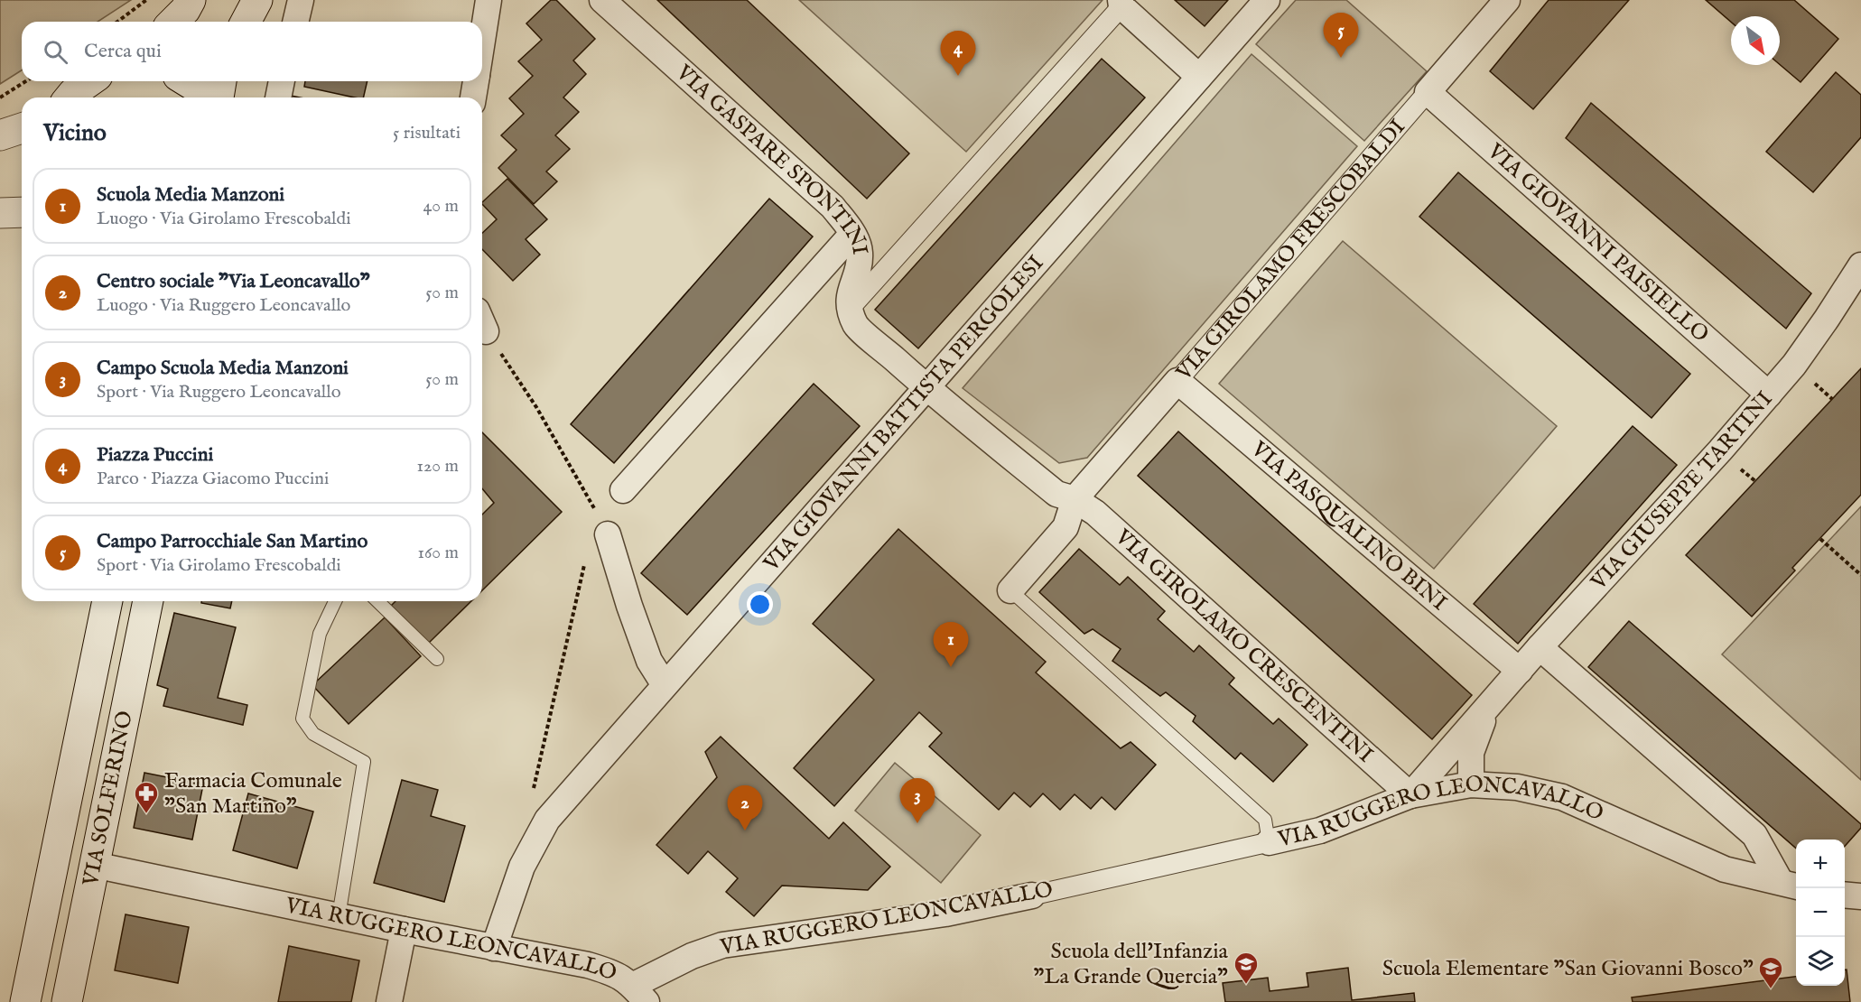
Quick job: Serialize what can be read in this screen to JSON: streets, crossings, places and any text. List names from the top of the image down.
{
  "streets": {
    "main road": ["VIA SOLFERINO"],
    "street": [
      "VIA GASPARE SPONTINI",
      "VIA GIOVANNI PAISIELLO",
      "VIA GIROLAMO FRESCOBALDI",
      "VIA GIOVANNI BATTISTA PERGOLESI",
      "VIA GIUSEPPE TARTINI",
      "VIA PASQUALINO BINI",
      "VIA GIROLAMO CRESCENTINI",
      "VIA RUGGERO LEONCAVALLO"
    ]
  },
  "crossings": [
    ["VIA GIOVANNI PAISIELLO", "VIA GIROLAMO FRESCOBALDI"],
    ["VIA GIOVANNI PAISIELLO", "VIA GIUSEPPE TARTINI"],
    ["VIA GIROLAMO FRESCOBALDI", "VIA PASQUALINO BINI"],
    ["VIA GIROLAMO FRESCOBALDI", "VIA GIROLAMO CRESCENTINI"],
    ["VIA GIOVANNI BATTISTA PERGOLESI", "VIA RUGGERO LEONCAVALLO"],
    ["VIA GIUSEPPE TARTINI", "VIA PASQUALINO BINI"],
    ["VIA GIUSEPPE TARTINI", "VIA GIROLAMO CRESCENTINI"],
    ["VIA GIUSEPPE TARTINI", "VIA RUGGERO LEONCAVALLO"],
    ["VIA GIROLAMO CRESCENTINI", "VIA RUGGERO LEONCAVALLO"],
    ["VIA SOLFERINO", "VIA RUGGERO LEONCAVALLO"]
  ],
  "places": {
    "pharmacy": ["Farmacia Comunale \"San Martino\""],
    "school or university": ["Scuola dell'Infanzia \"La Grande Quercia\"", "Scuola Elementare \"San Giovanni Bosco\""]
  },
  "north": "bottom right",
  "page": {
    "pins": [
      "5",
      "4",
      "1",
      "3",
      "2"
    ],
    "search": "Cerca qui",
    "heading": ["Vicino", "5 risultati"],
    "list": [
      {
        "mark": "1",
        "name": "Scuola Media Manzoni",
        "note": "Luogo · Via Girolamo Frescobaldi",
        "value": "40 m"
      },
      {
        "mark": "2",
        "name": "Centro sociale \"Via Leoncavallo\"",
        "note": "Luogo · Via Ruggero Leoncavallo",
        "value": "50 m"
      },
      {
        "mark": "3",
        "name": "Campo Scuola Media Manzoni",
        "note": "Sport · Via Ruggero Leoncavallo",
        "value": "50 m"
      },
      {
        "mark": "4",
        "name": "Piazza Puccini",
        "note": "Parco · Piazza Giacomo Puccini",
        "value": "120 m"
      },
      {
        "mark": "5",
        "name": "Campo Parrocchiale San Martino",
        "note": "Sport · Via Girolamo Frescobaldi",
        "value": "160 m"
      }
    ],
    "map_buttons": ["+", "−"]
  }
}
